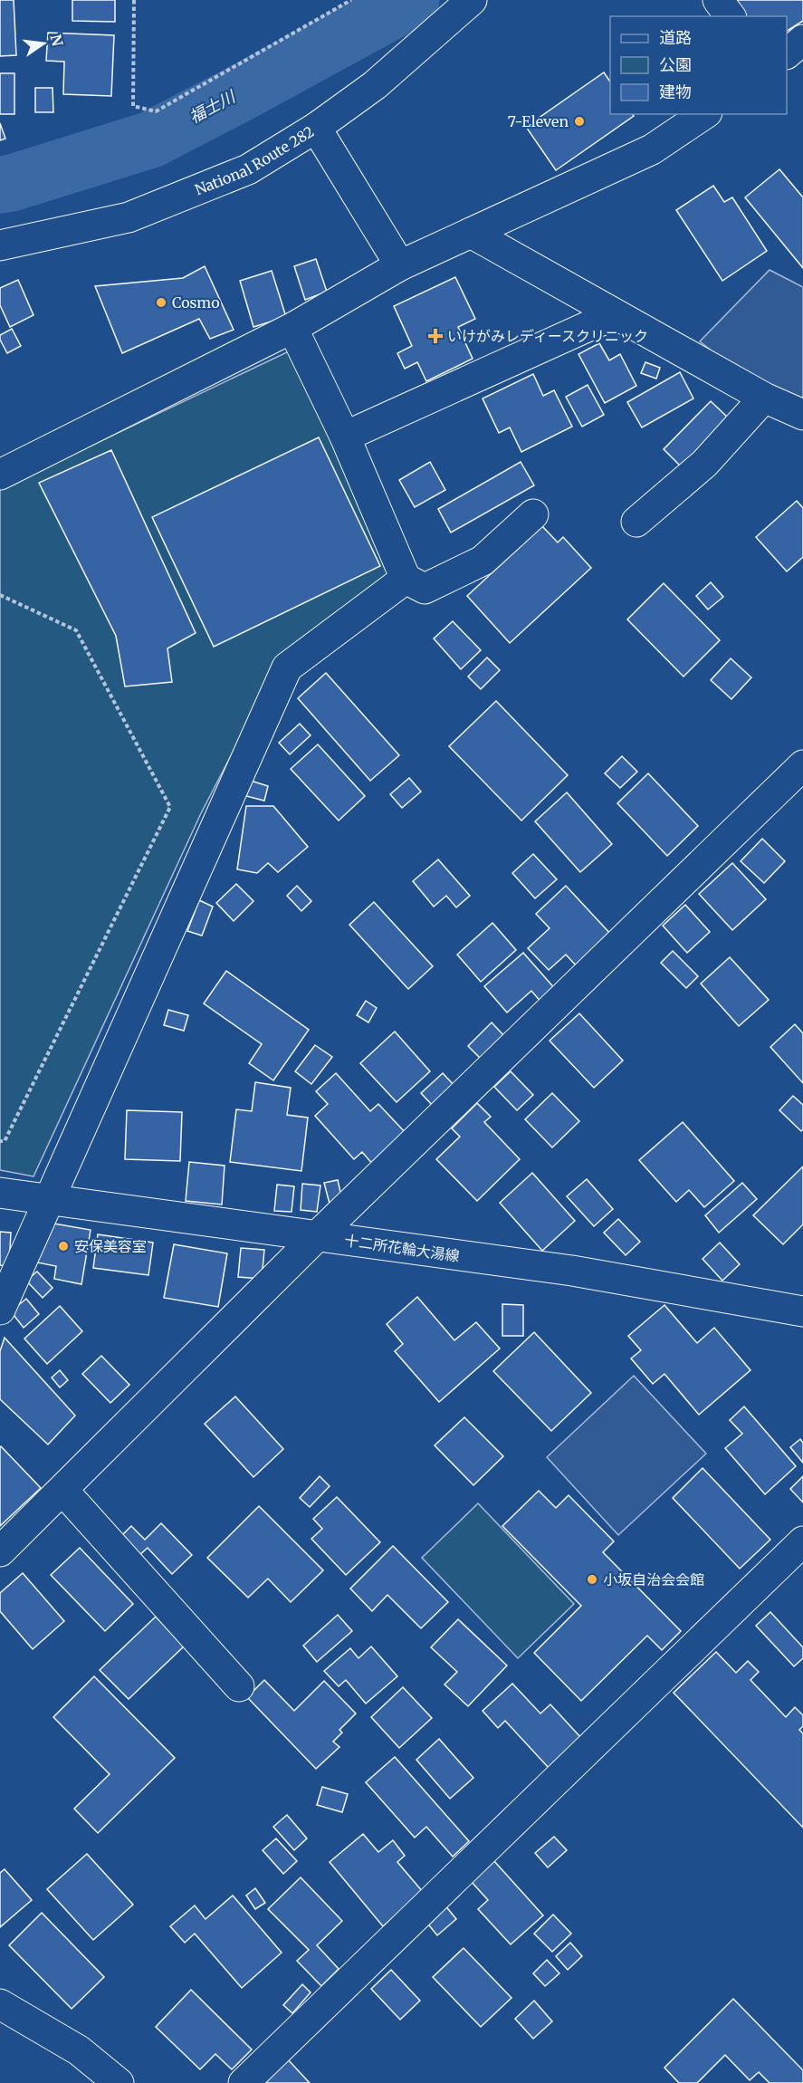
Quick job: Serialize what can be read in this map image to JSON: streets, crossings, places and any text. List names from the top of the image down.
{
  "streets": {
    "main road": ["National Route 282", "十二所花輪大湯線"]
  },
  "water": ["福士川"],
  "places": {
    "other": [
      "7-Eleven",
      "Cosmo",
      "安保美容室",
      "小坂自治会会館"
    ],
    "health": ["いけがみレディースクリニック"]
  },
  "legend": ["道路", "公園", "建物"],
  "north": "right"
}
